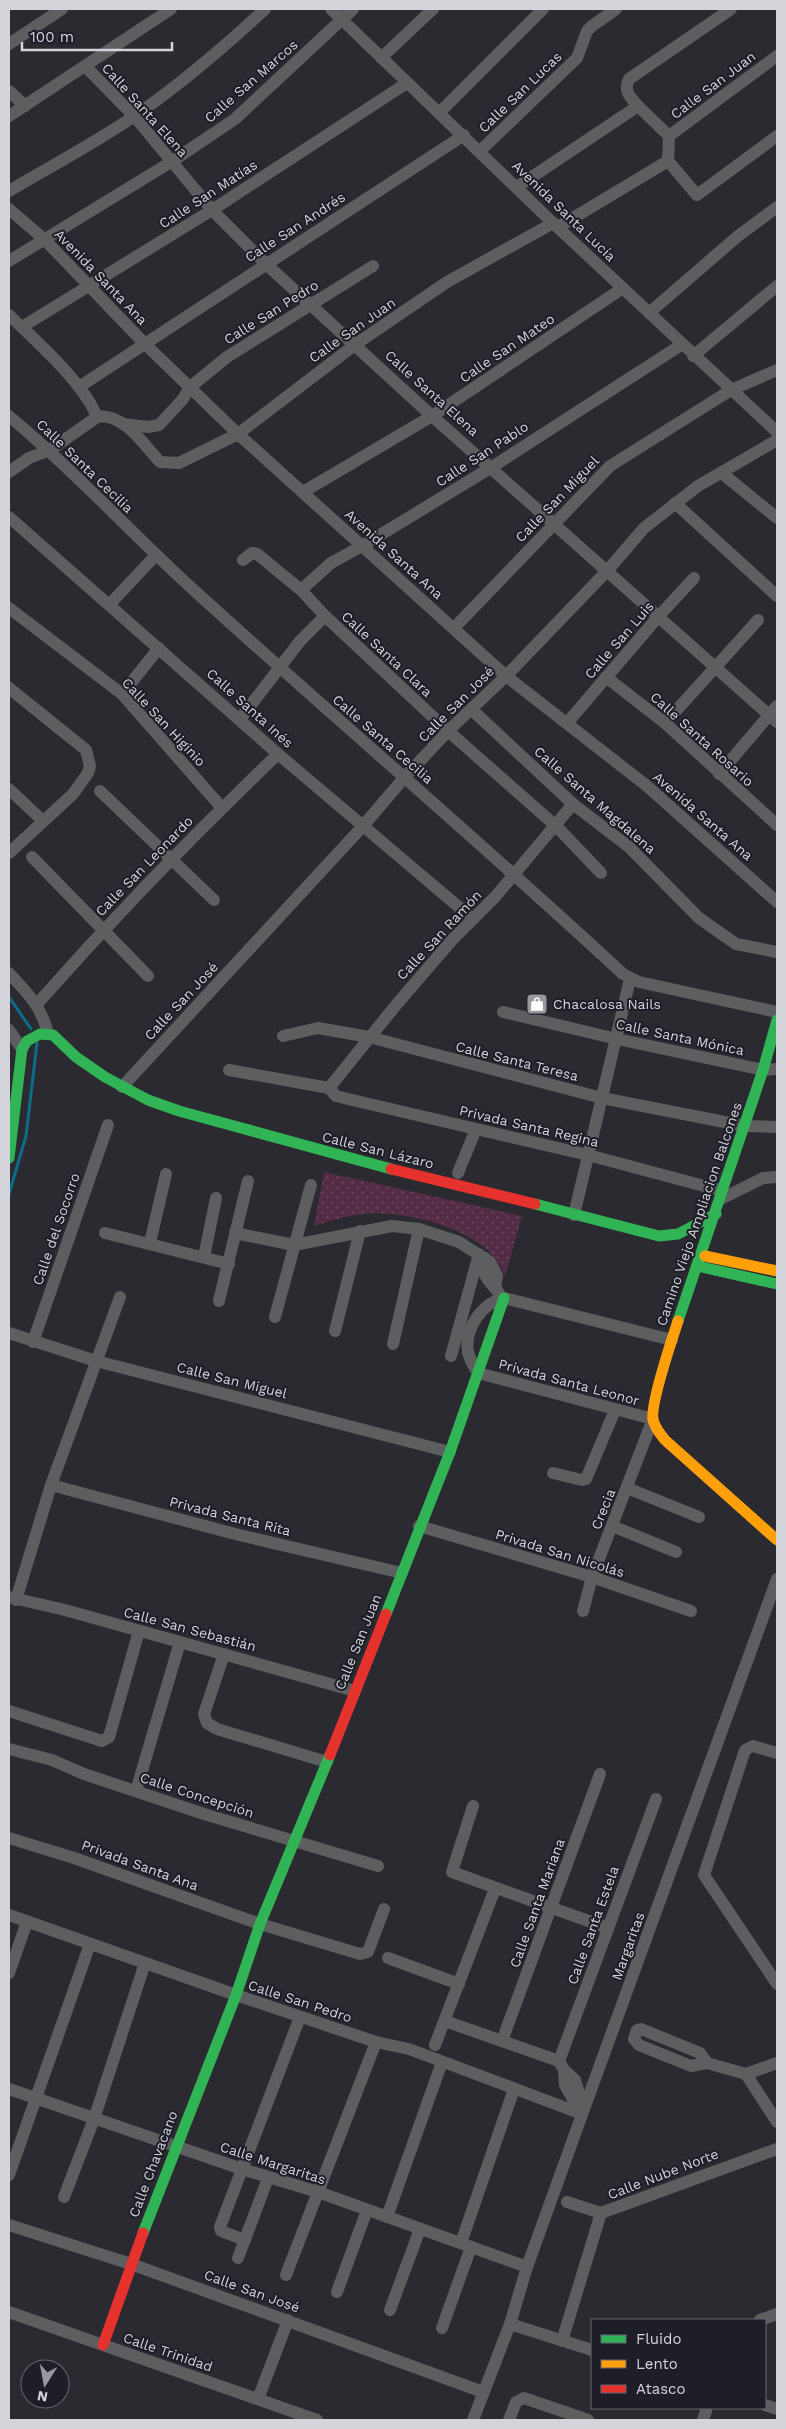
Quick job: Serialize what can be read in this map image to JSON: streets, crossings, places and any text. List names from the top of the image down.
{
  "streets": {
    "main road": [
      "Calle San Juan",
      "Calle San Lázaro",
      "Camino Viejo Ampliacion Balcones",
      "Calle Chavacano"
    ],
    "street": [
      "Calle San Marcos",
      "Calle San Lucas",
      "Calle Santa Elena",
      "Calle San Matías",
      "Avenida Santa Lucía",
      "Calle San Andrés",
      "Avenida Santa Ana",
      "Calle San Pedro",
      "Calle San Mateo",
      "Calle San Pablo",
      "Calle Santa Cecilia",
      "Calle San Miguel",
      "Calle San Luis",
      "Calle Santa Clara",
      "Calle San José",
      "Calle Santa Inés",
      "Calle San Higinio",
      "Calle Santa Rosario",
      "Calle Santa Magdalena",
      "Calle San Leonardo",
      "Calle San Ramón",
      "Calle Santa Mónica",
      "Calle Santa Teresa",
      "Privada Santa Regina",
      "Calle del Socorro",
      "Privada Santa Leonor",
      "Crecia",
      "Privada Santa Rita",
      "Privada San Nicolás",
      "Calle San Sebastián",
      "Calle Concepción",
      "Privada Santa Ana",
      "Calle Santa Mariana",
      "Calle Santa Estela",
      "Margaritas",
      "Calle Margaritas",
      "Calle Nube Norte",
      "Calle Trinidad"
    ]
  },
  "crossings": [
    ["Calle San Marcos", "Calle Santa Elena"],
    ["Calle San Marcos", "Avenida Santa Lucía"],
    ["Calle San Marcos", "Avenida Santa Ana"],
    ["Calle San Juan", "Calle Santa Elena"],
    ["Calle San Juan", "Avenida Santa Lucía"],
    ["Calle San Juan", "Avenida Santa Ana"],
    ["Calle San Juan", "Calle San Pedro"],
    ["Calle San Juan", "Calle San Miguel"],
    ["Calle San Juan", "Privada Santa Leonor"],
    ["Calle San Juan", "Privada Santa Rita"],
    ["Calle San Juan", "Privada San Nicolás"],
    ["Calle San Juan", "Calle San Sebastián"],
    ["Calle San Juan", "Calle Concepción"],
    ["Calle San Juan", "Privada Santa Ana"],
    ["Calle San Juan", "Calle Chavacano"],
    ["Calle San Lucas", "Avenida Santa Lucía"],
    ["Calle Santa Elena", "Calle San Matías"],
    ["Calle Santa Elena", "Calle San Andrés"],
    ["Calle Santa Elena", "Calle San Pedro"],
    ["Calle Santa Elena", "Calle San Mateo"],
    ["Calle Santa Elena", "Calle San Pablo"],
    ["Calle Santa Elena", "Calle San Miguel"],
    ["Calle Santa Elena", "Calle San Luis"],
    ["Calle Santa Elena", "Calle San José"],
    ["Calle San Matías", "Avenida Santa Lucía"],
    ["Calle San Matías", "Avenida Santa Ana"],
    ["Avenida Santa Lucía", "Calle San Andrés"],
    ["Avenida Santa Lucía", "Calle San Mateo"],
    ["Avenida Santa Lucía", "Calle San Pablo"],
    ["Avenida Santa Lucía", "Calle San Miguel"],
    ["Calle San Andrés", "Avenida Santa Ana"],
    ["Avenida Santa Ana", "Calle San Pedro"],
    ["Avenida Santa Ana", "Calle San Mateo"],
    ["Avenida Santa Ana", "Calle San Pablo"],
    ["Avenida Santa Ana", "Calle San Miguel"],
    ["Avenida Santa Ana", "Calle San Luis"],
    ["Avenida Santa Ana", "Calle San José"],
    ["Calle San Pedro", "Margaritas"],
    ["Calle San Pedro", "Calle Chavacano"],
    ["Calle San Pablo", "Calle Santa Clara"],
    ["Calle Santa Cecilia", "Calle San José"],
    ["Calle Santa Cecilia", "Calle San Ramón"],
    ["Calle San Miguel", "Calle del Socorro"],
    ["Calle San Miguel", "Calle San Sebastián"],
    ["Calle San Luis", "Calle Santa Rosario"],
    ["Calle Santa Clara", "Calle San José"],
    ["Calle Santa Clara", "Calle San Ramón"],
    ["Calle San José", "Calle Santa Inés"],
    ["Calle San José", "Calle Santa Magdalena"],
    ["Calle San José", "Calle San Lázaro"],
    ["Calle San José", "Margaritas"],
    ["Calle San José", "Calle Chavacano"],
    ["Calle Santa Inés", "Calle San Leonardo"],
    ["Calle Santa Inés", "Calle San Ramón"],
    ["Calle San Higinio", "Calle San Leonardo"],
    ["Calle Santa Magdalena", "Calle San Ramón"],
    ["Calle San Ramón", "Calle Santa Teresa"],
    ["Calle San Ramón", "Privada Santa Regina"],
    ["Calle Santa Mónica", "Camino Viejo Ampliacion Balcones"],
    ["Calle Santa Teresa", "Camino Viejo Ampliacion Balcones"],
    ["Privada Santa Regina", "Camino Viejo Ampliacion Balcones"],
    ["Calle San Lázaro", "Camino Viejo Ampliacion Balcones"],
    ["Camino Viejo Ampliacion Balcones", "Privada Santa Leonor"],
    ["Camino Viejo Ampliacion Balcones", "Crecia"],
    ["Privada Santa Leonor", "Crecia"],
    ["Crecia", "Privada San Nicolás"],
    ["Privada Santa Rita", "Calle San Sebastián"],
    ["Margaritas", "Calle Margaritas"],
    ["Calle Margaritas", "Calle Chavacano"],
    ["Calle Chavacano", "Calle Trinidad"]
  ],
  "places": {
    "shop": ["Chacalosa Nails"]
  },
  "legend": ["Fluido", "Lento", "Atasco"],
  "scale_bar": "100 m",
  "north": "bottom"
}
